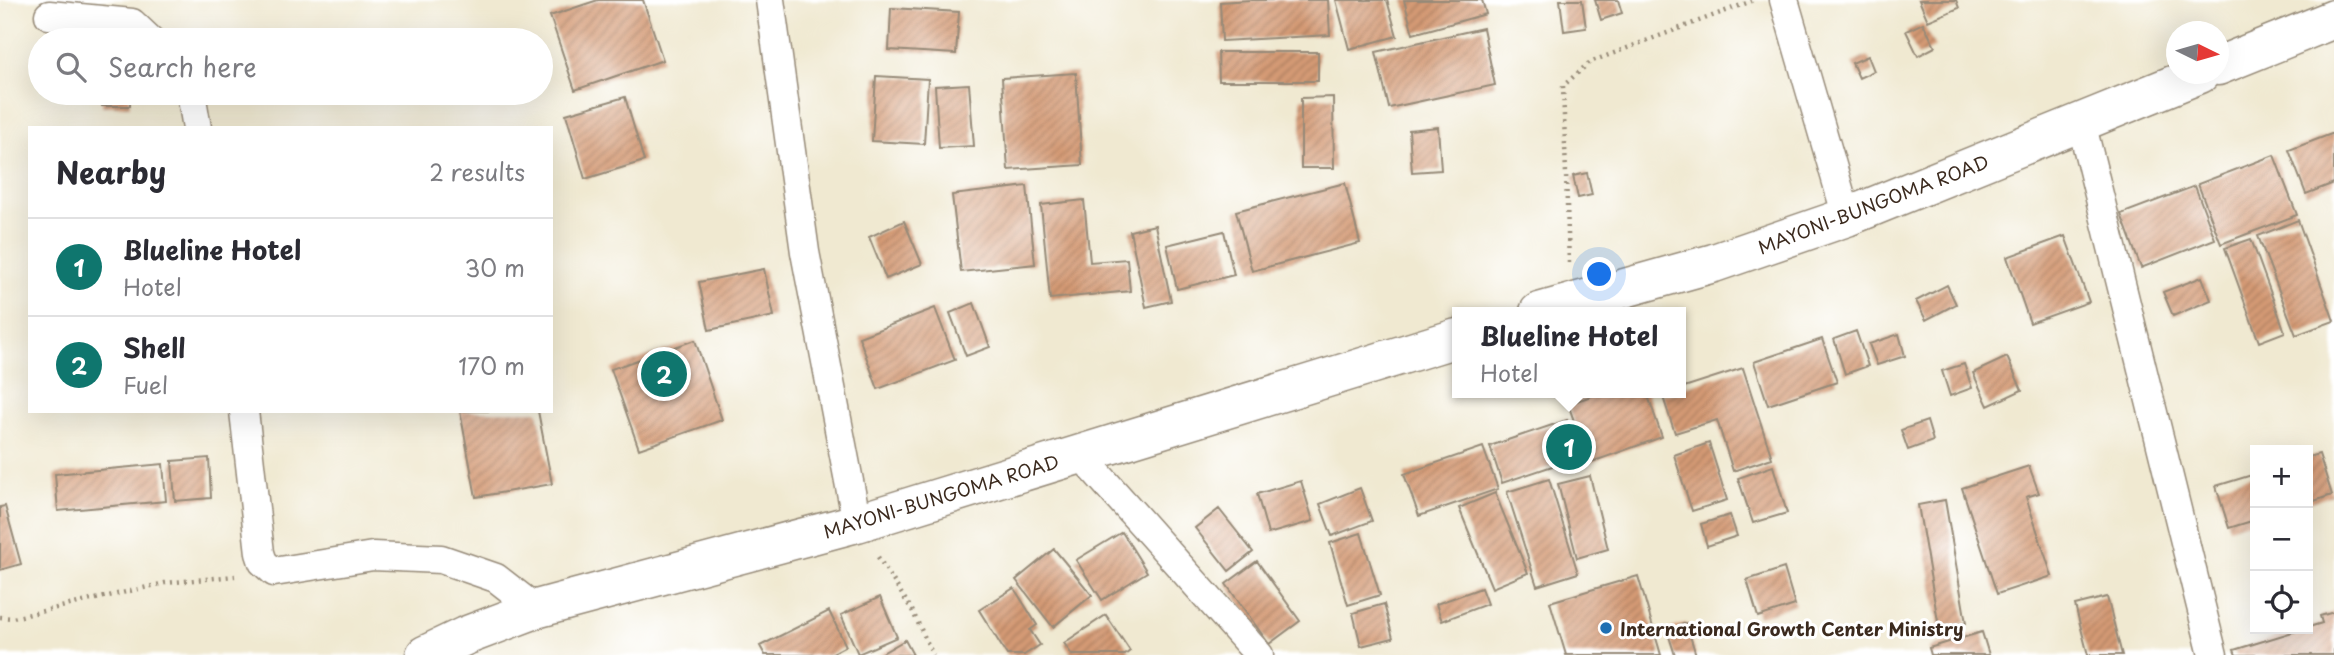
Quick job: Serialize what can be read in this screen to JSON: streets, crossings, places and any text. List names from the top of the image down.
{
  "streets": {
    "main road": ["MAYONI-BUNGOMA ROAD"]
  },
  "places": ["International Growth Center Ministry"],
  "north": "right",
  "page": {
    "search": "Search here",
    "heading": ["Nearby", "2 results"],
    "list": [
      {
        "mark": "1",
        "name": "Blueline Hotel",
        "note": "Hotel",
        "value": "30 m"
      },
      {
        "mark": "2",
        "name": "Shell",
        "note": "Fuel",
        "value": "170 m"
      }
    ],
    "popup": ["Blueline Hotel", "Hotel"],
    "pins": ["2", "1"],
    "map_buttons": ["+", "−"]
  }
}
